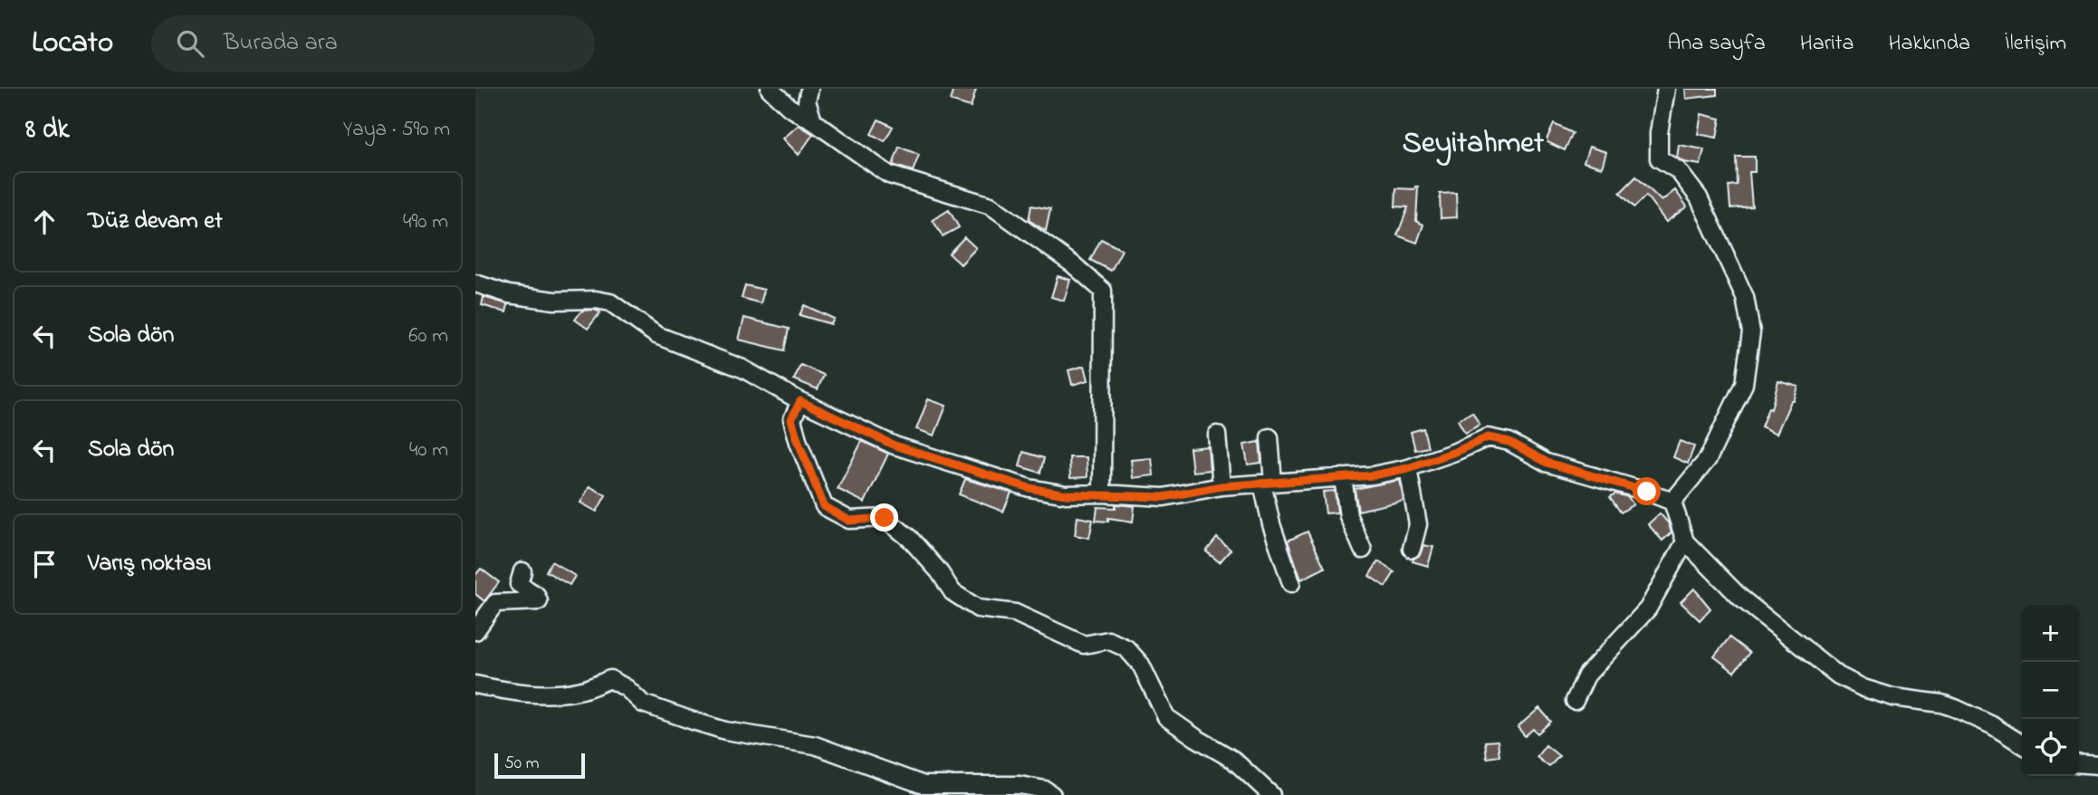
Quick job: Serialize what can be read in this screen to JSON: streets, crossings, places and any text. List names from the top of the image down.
{
  "districts": ["Seyitahmet"],
  "scale_bar": "50 m",
  "page": {
    "header": "Locato",
    "search": "Burada ara",
    "nav": [
      "Ana sayfa",
      "Harita",
      "Hakkında",
      "İletişim"
    ],
    "heading": ["8 dk", "Yaya · 590 m"],
    "list": [
      ["Düz devam et", "490 m"],
      ["Sola dön", "60 m"],
      ["Sola dön", "40 m"],
      "Varış noktası"
    ],
    "map_buttons": ["+", "−"],
    "scale": "50 m"
  }
}
